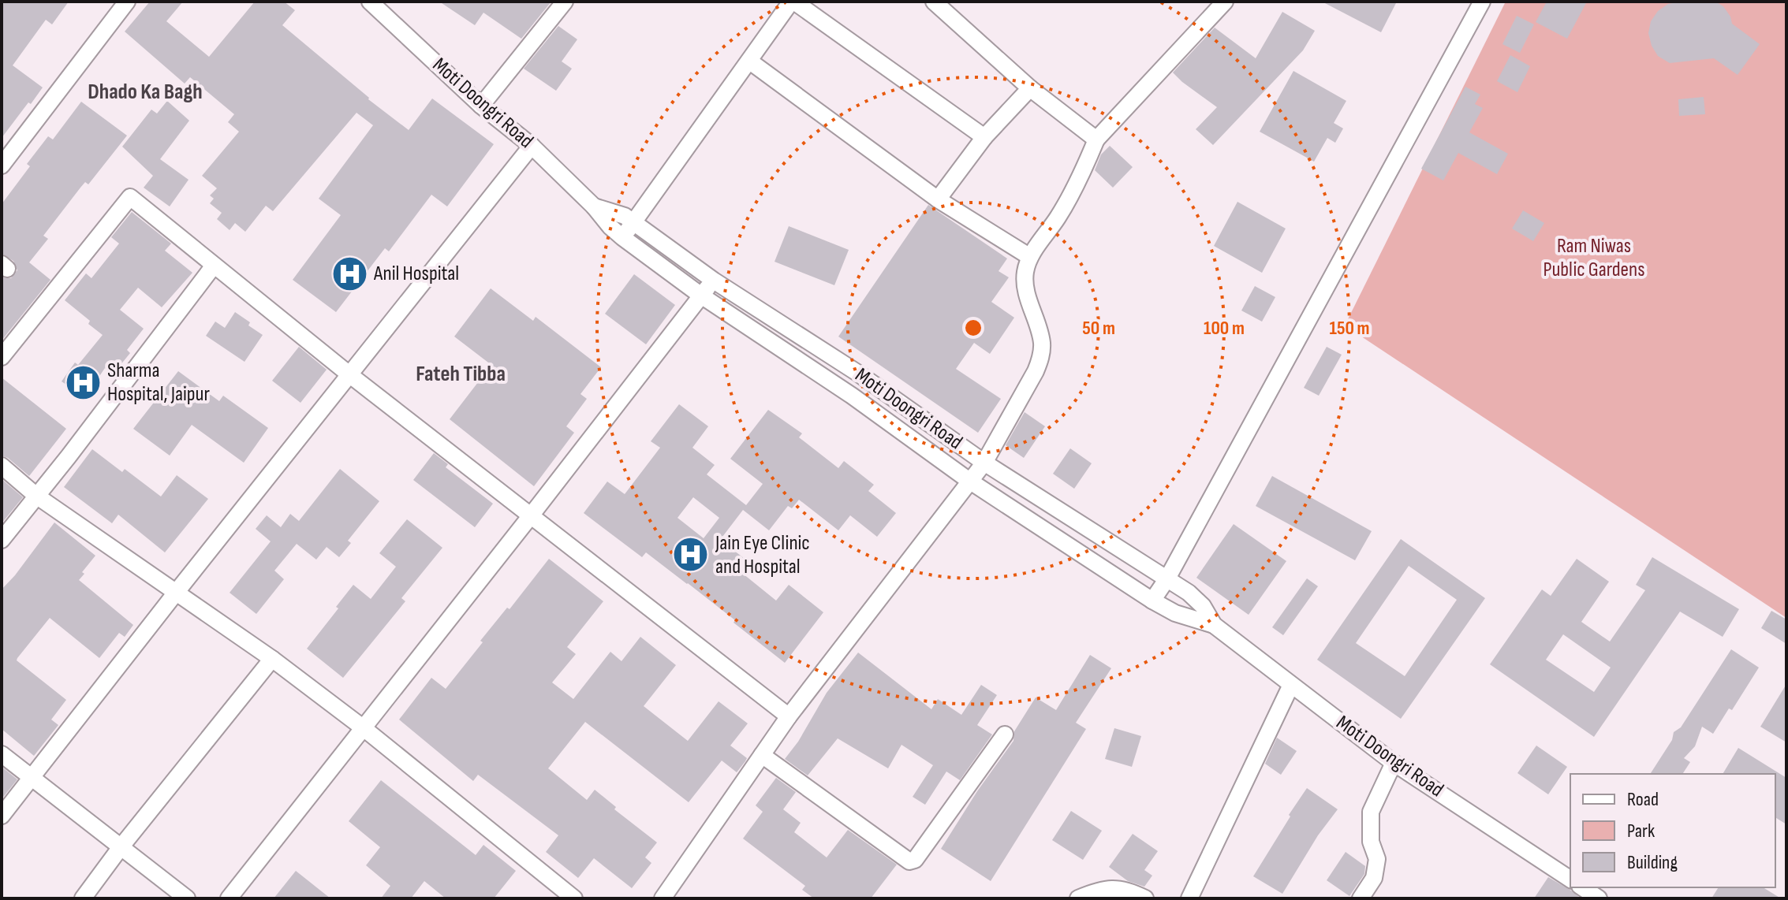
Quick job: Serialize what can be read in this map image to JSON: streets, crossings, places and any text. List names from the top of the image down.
{
  "streets": {
    "street": ["Moti Doongri Road"]
  },
  "districts": ["Dhado Ka Bagh", "Fateh Tibba"],
  "parks": ["Ram Niwas Public Gardens"],
  "places": {
    "hospital": ["Anil Hospital", "Sharma Hospital, Jaipur", "Jain Eye Clinic and Hospital"]
  },
  "legend": ["Road", "Park", "Building"],
  "rings": ["50 m", "100 m", "150 m"]
}
